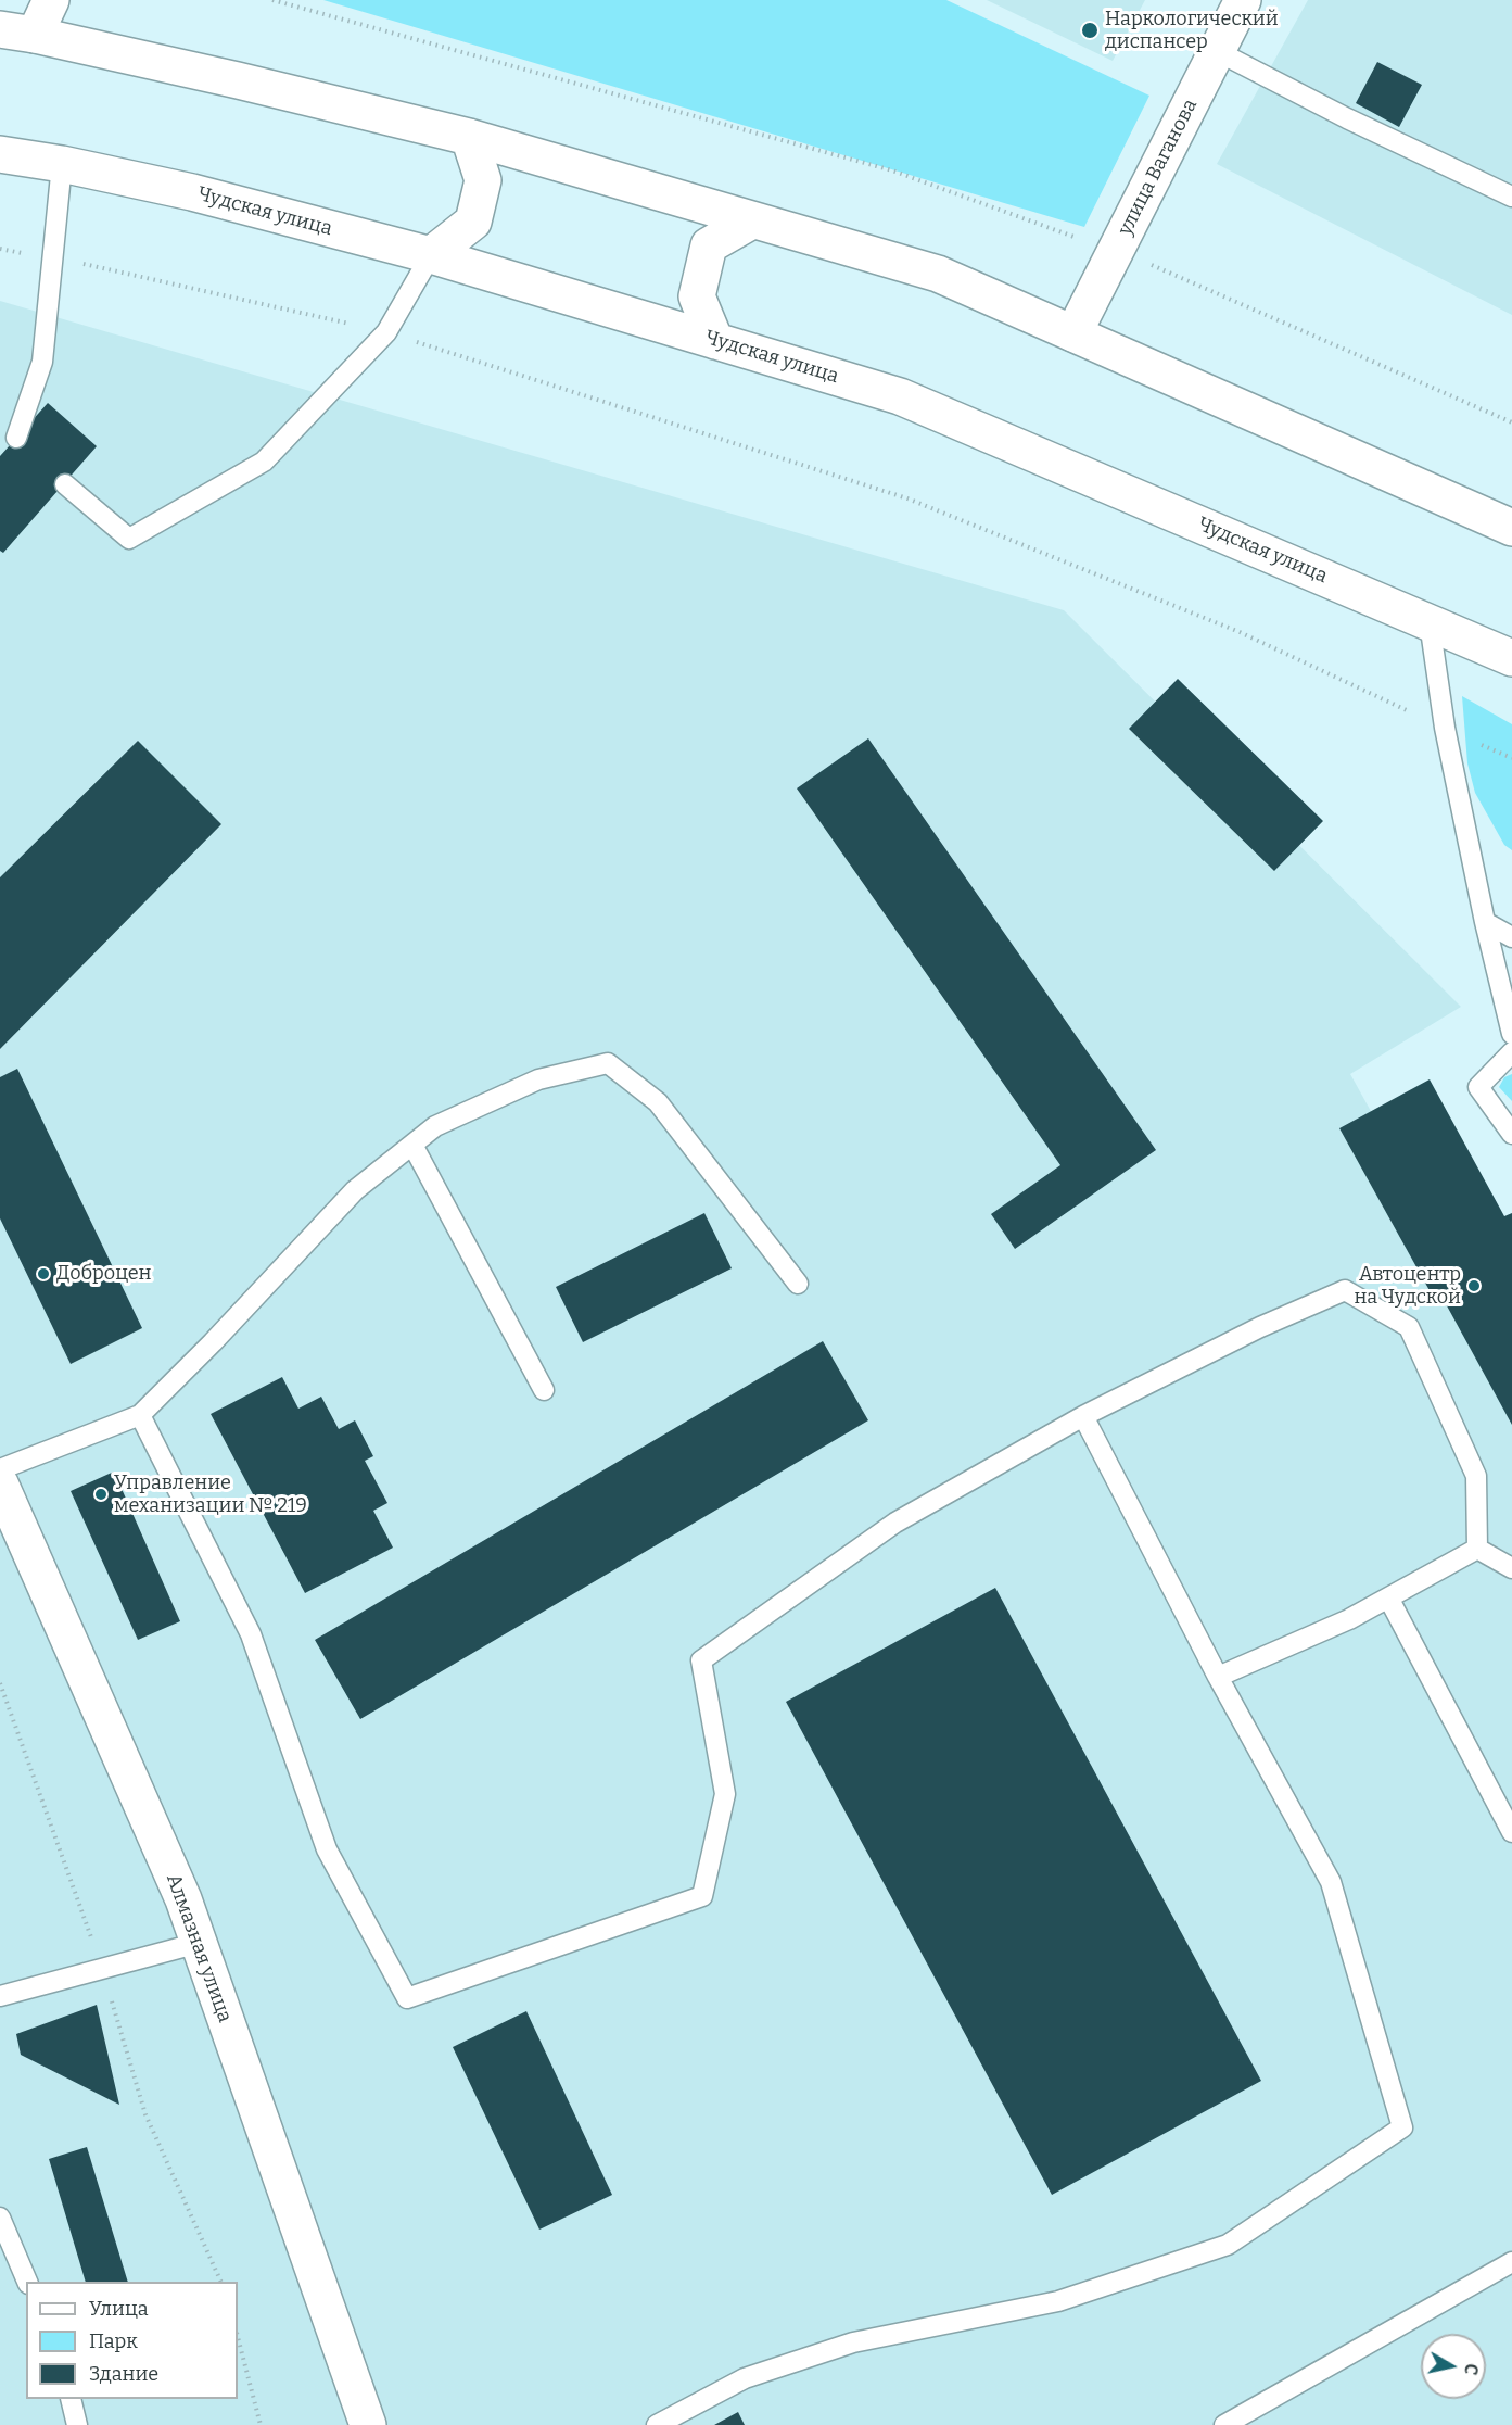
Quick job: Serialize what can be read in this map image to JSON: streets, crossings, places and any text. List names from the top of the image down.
{
  "streets": {
    "main road": ["улица Ваганова", "Чудская улица", "Алмазная улица"]
  },
  "places": [
    "Наркологический диспансер",
    "Доброцен",
    "Автоцентр на Чудской",
    "Управление механизации № 219"
  ],
  "legend": ["Улица", "Парк", "Здание"],
  "north": "right"
}
